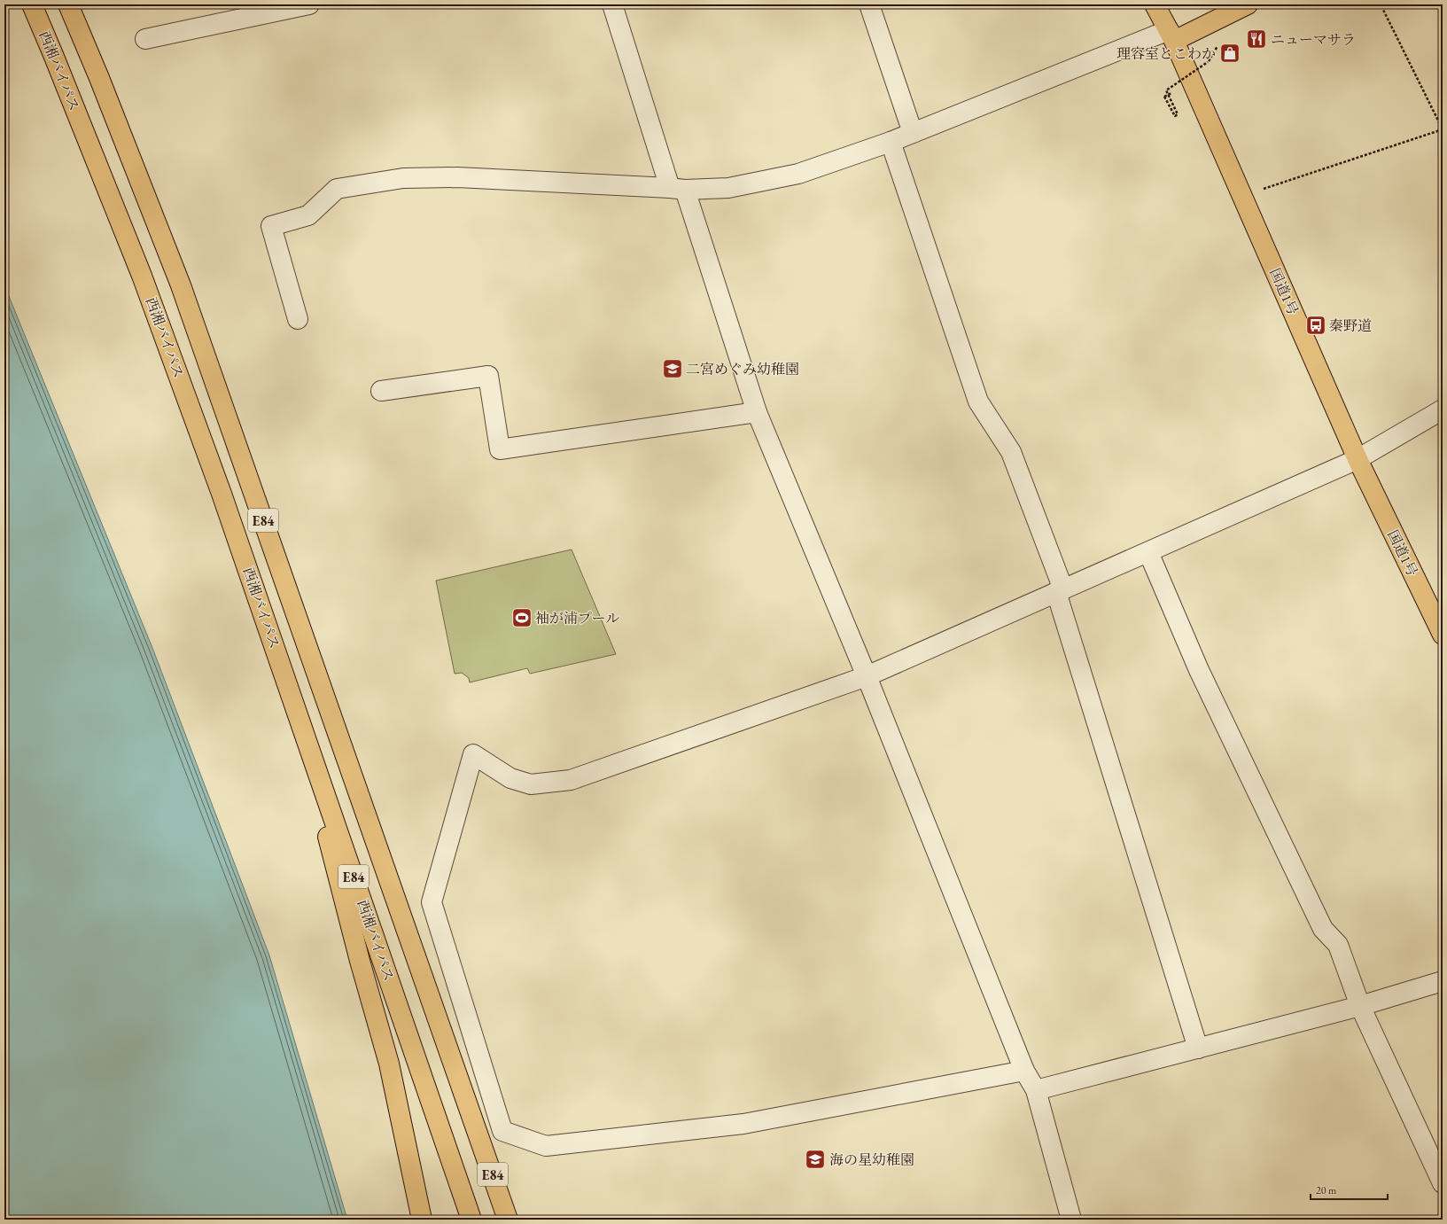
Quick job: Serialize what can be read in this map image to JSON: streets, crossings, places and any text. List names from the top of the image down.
{
  "streets": {
    "main road": ["西湘バイパス", "国道1号", "E84"]
  },
  "places": {
    "restaurant": ["ニューマサラ"],
    "shop": ["理容室とこわか"],
    "bus stop": ["秦野道"],
    "school or university": ["二宮めぐみ幼稚園", "海の星幼稚園"],
    "sports": ["袖が浦プール"]
  },
  "scale_bar": "20 m"
}
